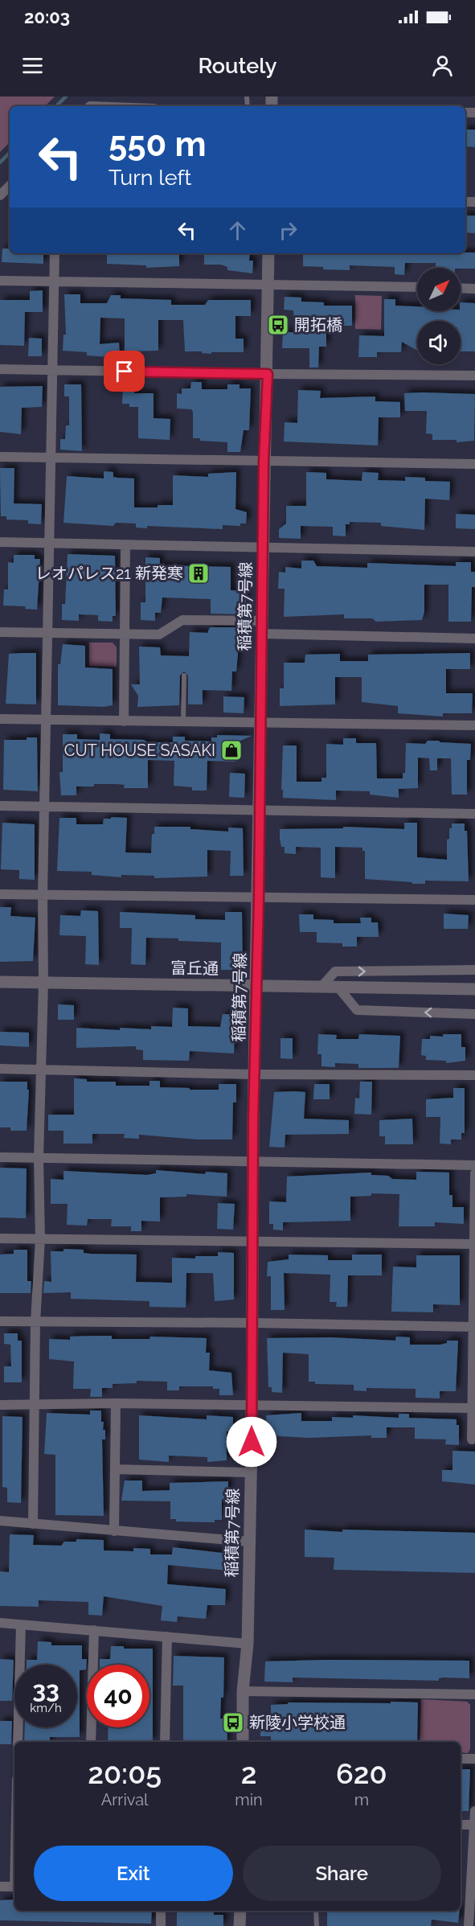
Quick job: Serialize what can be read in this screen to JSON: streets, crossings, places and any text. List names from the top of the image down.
{
  "streets": {
    "street": ["稲積第7号線", "富丘通"]
  },
  "crossings": [
    ["稲積第7号線", "富丘通"]
  ],
  "places": {
    "bus stop": ["開拓橋", "新陵小学校通"],
    "building": ["レオパレス21 新発寒"],
    "shop": ["CUT HOUSE SASAKI"]
  },
  "north": "top right",
  "page": {
    "status": "20:03",
    "header": "Routely",
    "turn": ["550 m", "Turn left"],
    "speed": "33 km/h",
    "limit": "40",
    "eta": [
      "20:05",
      "Arrival",
      "2",
      "min",
      "620",
      "m"
    ],
    "buttons": ["Exit", "Share"]
  }
}
